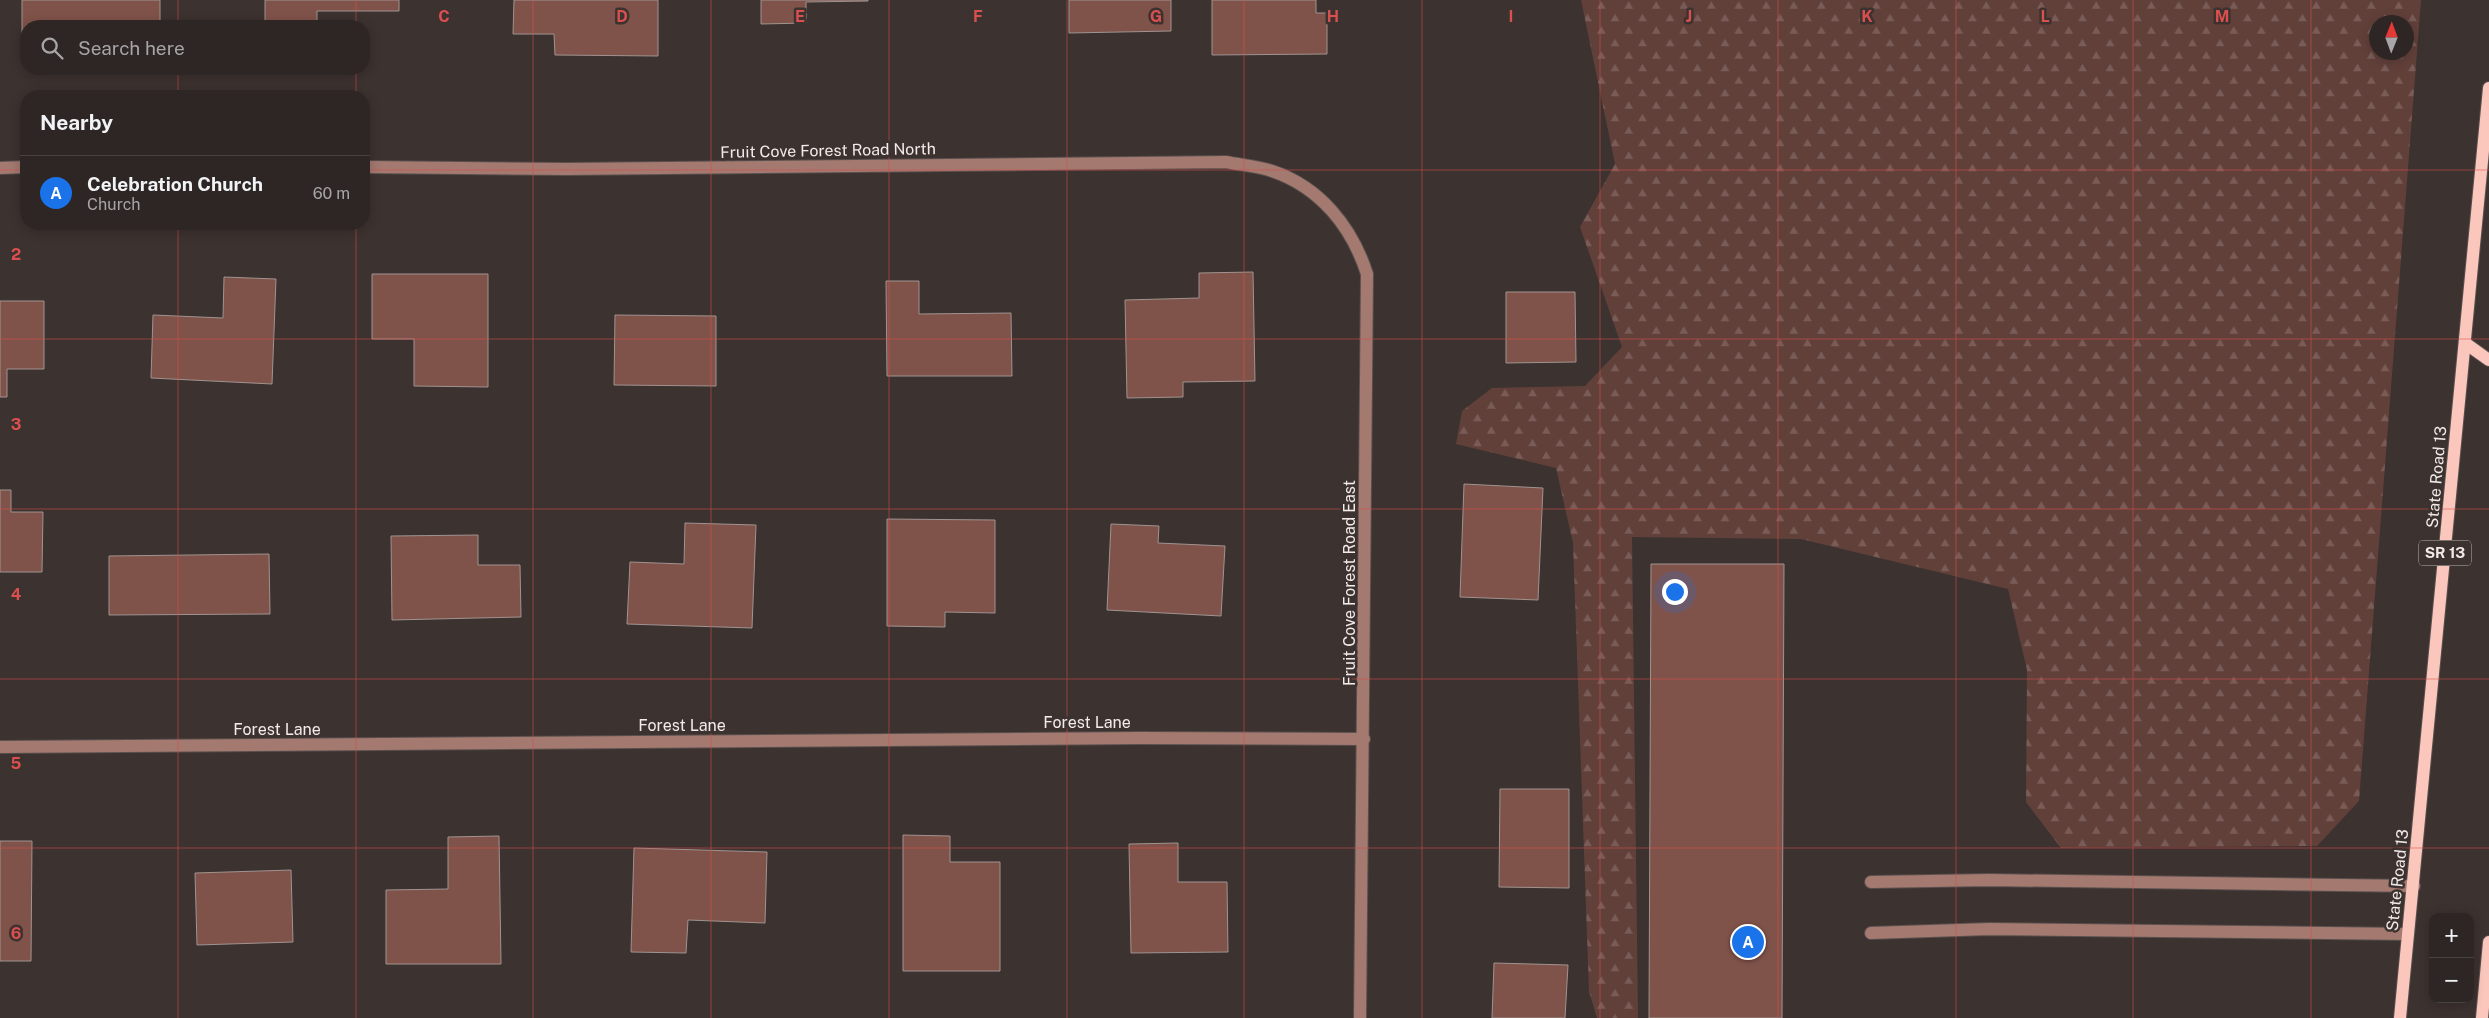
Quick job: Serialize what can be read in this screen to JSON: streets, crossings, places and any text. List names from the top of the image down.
{
  "streets": {
    "main road": ["State Road 13", "SR 13"],
    "street": ["Fruit Cove Forest Road North", "Fruit Cove Forest Road East", "Forest Lane"]
  },
  "crossings": [
    ["Fruit Cove Forest Road North", "Fruit Cove Forest Road East"],
    ["Fruit Cove Forest Road East", "Forest Lane"]
  ],
  "north": "top",
  "page": {
    "search": "Search here",
    "heading": "Nearby",
    "list": [
      {
        "mark": "A",
        "name": "Celebration Church",
        "note": "Church",
        "value": "60 m"
      }
    ],
    "map_buttons": ["+", "−"],
    "pins": "A"
  },
  "grid": {
    "columns": [
      "C",
      "D",
      "E",
      "F",
      "G",
      "H",
      "I",
      "J",
      "K",
      "L",
      "M"
    ],
    "rows": [
      "2",
      "3",
      "4",
      "5",
      "6"
    ]
  }
}
